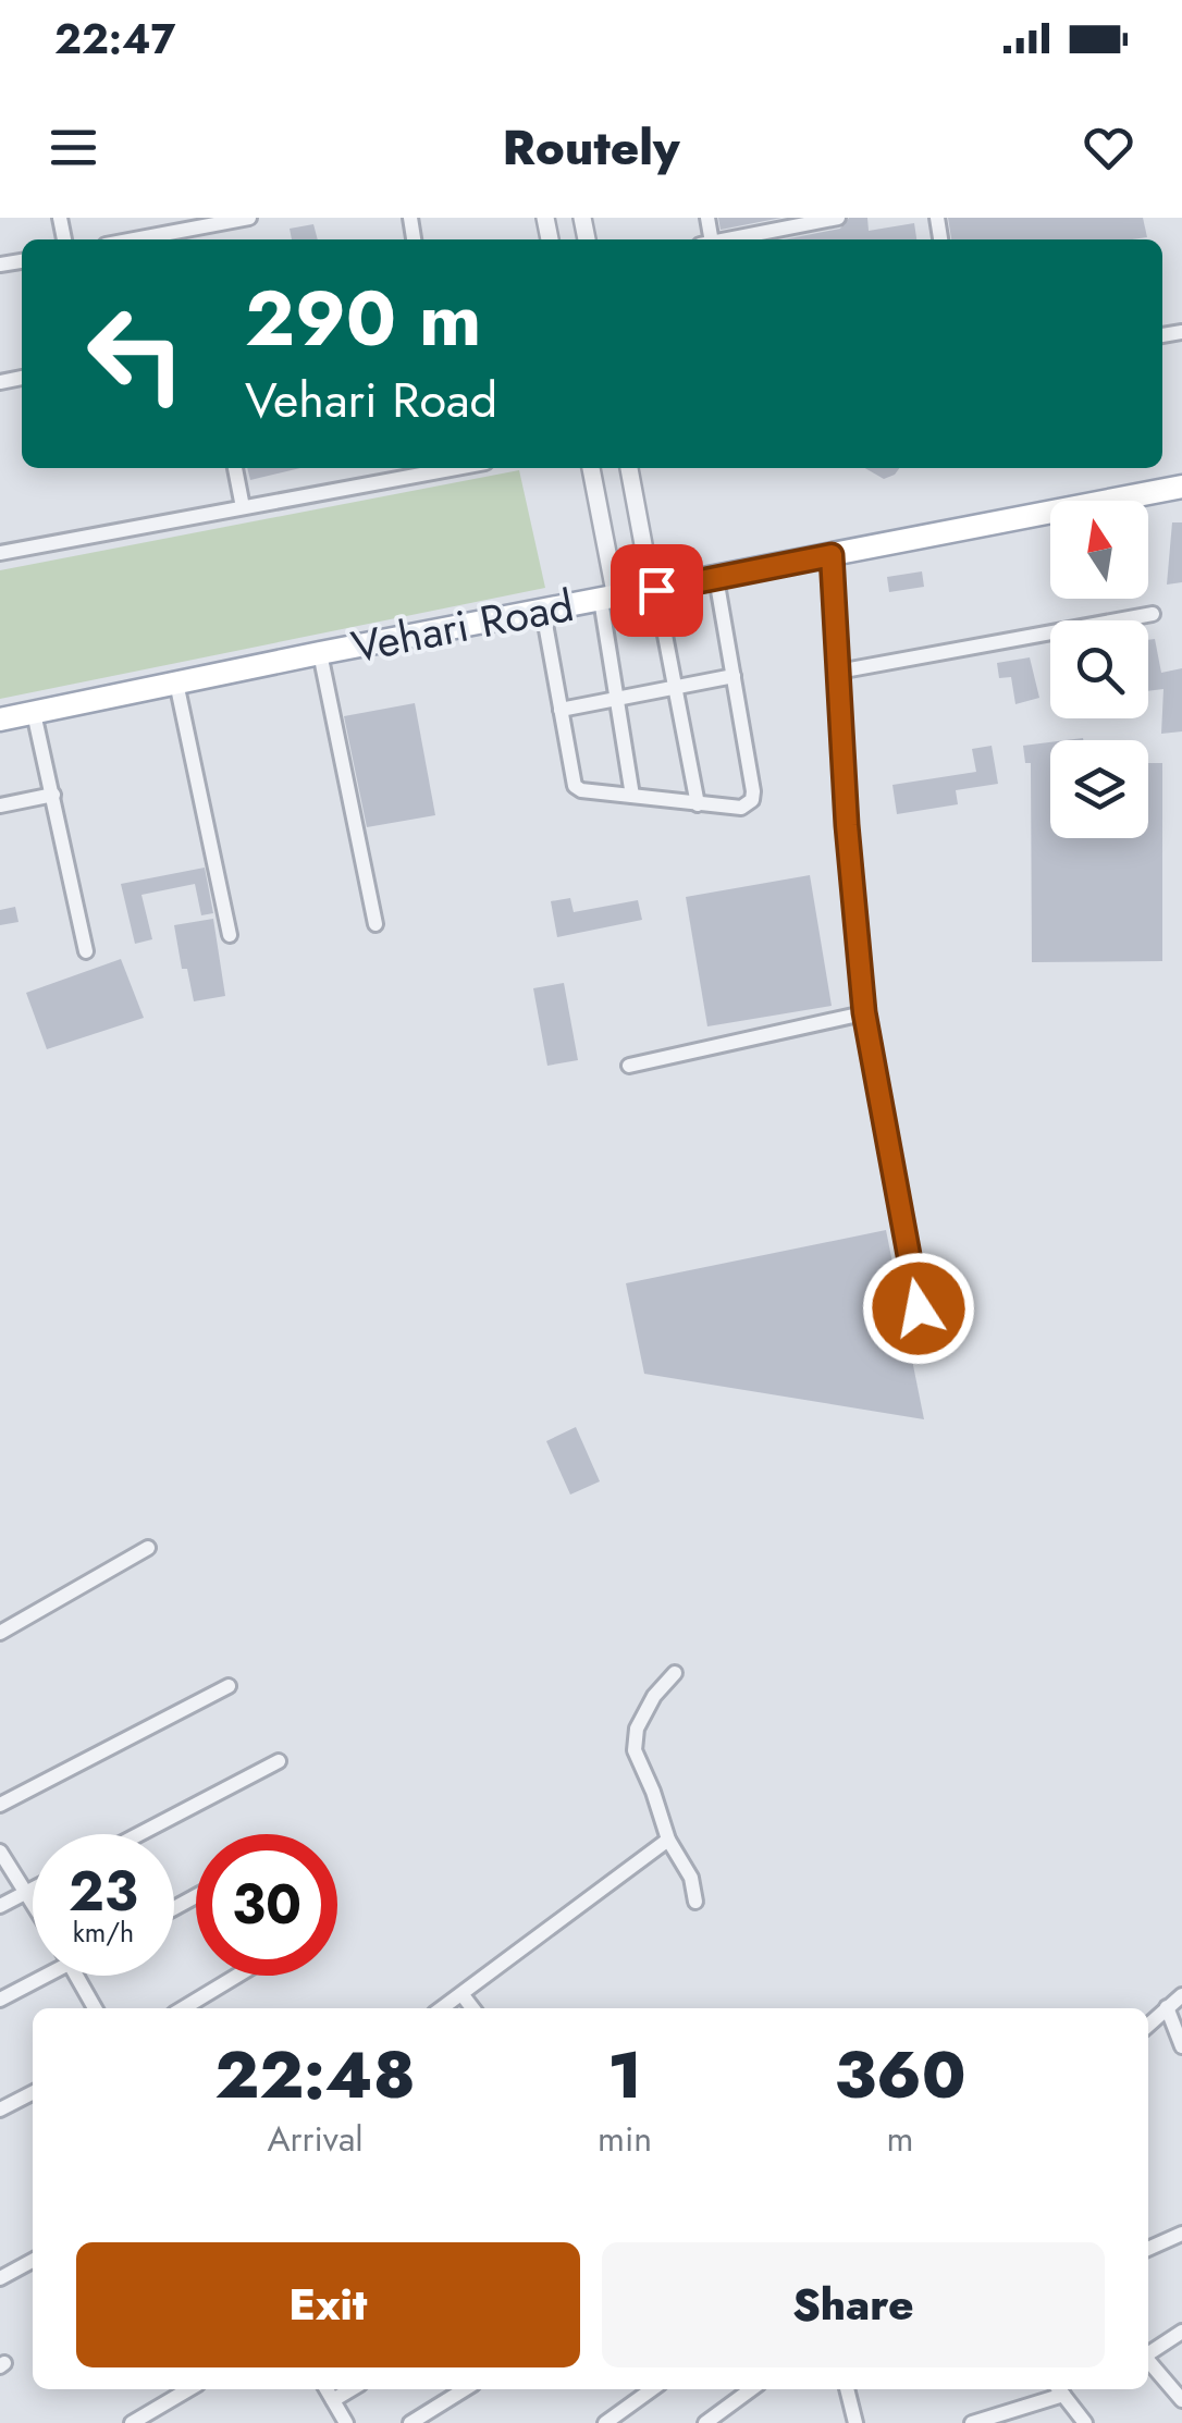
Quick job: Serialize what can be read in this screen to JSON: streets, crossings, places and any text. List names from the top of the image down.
{
  "streets": {
    "main road": ["Vehari Road"]
  },
  "north": "top",
  "page": {
    "status": "22:47",
    "header": "Routely",
    "turn": ["290 m", "Vehari Road"],
    "speed": "23 km/h",
    "limit": "30",
    "eta": [
      "22:48",
      "Arrival",
      "1",
      "min",
      "360",
      "m"
    ],
    "buttons": ["Exit", "Share"]
  }
}
